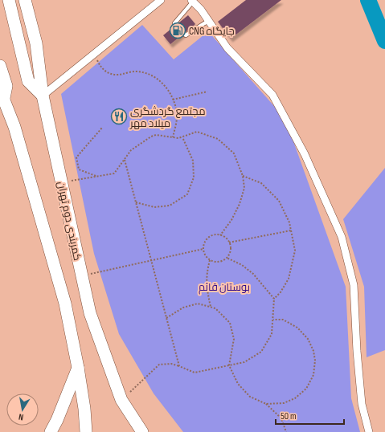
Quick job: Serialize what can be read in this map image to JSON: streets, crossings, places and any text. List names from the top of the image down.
{
  "streets": {
    "highway": ["کمربندی دوم تهران"]
  },
  "parks": ["بوستان قائم"],
  "places": {
    "fuel station": ["CNG جایگاه"],
    "restaurant": ["مجتمع گردشگری میلاد مهر"]
  },
  "scale_bar": "50 m",
  "north": "bottom"
}
